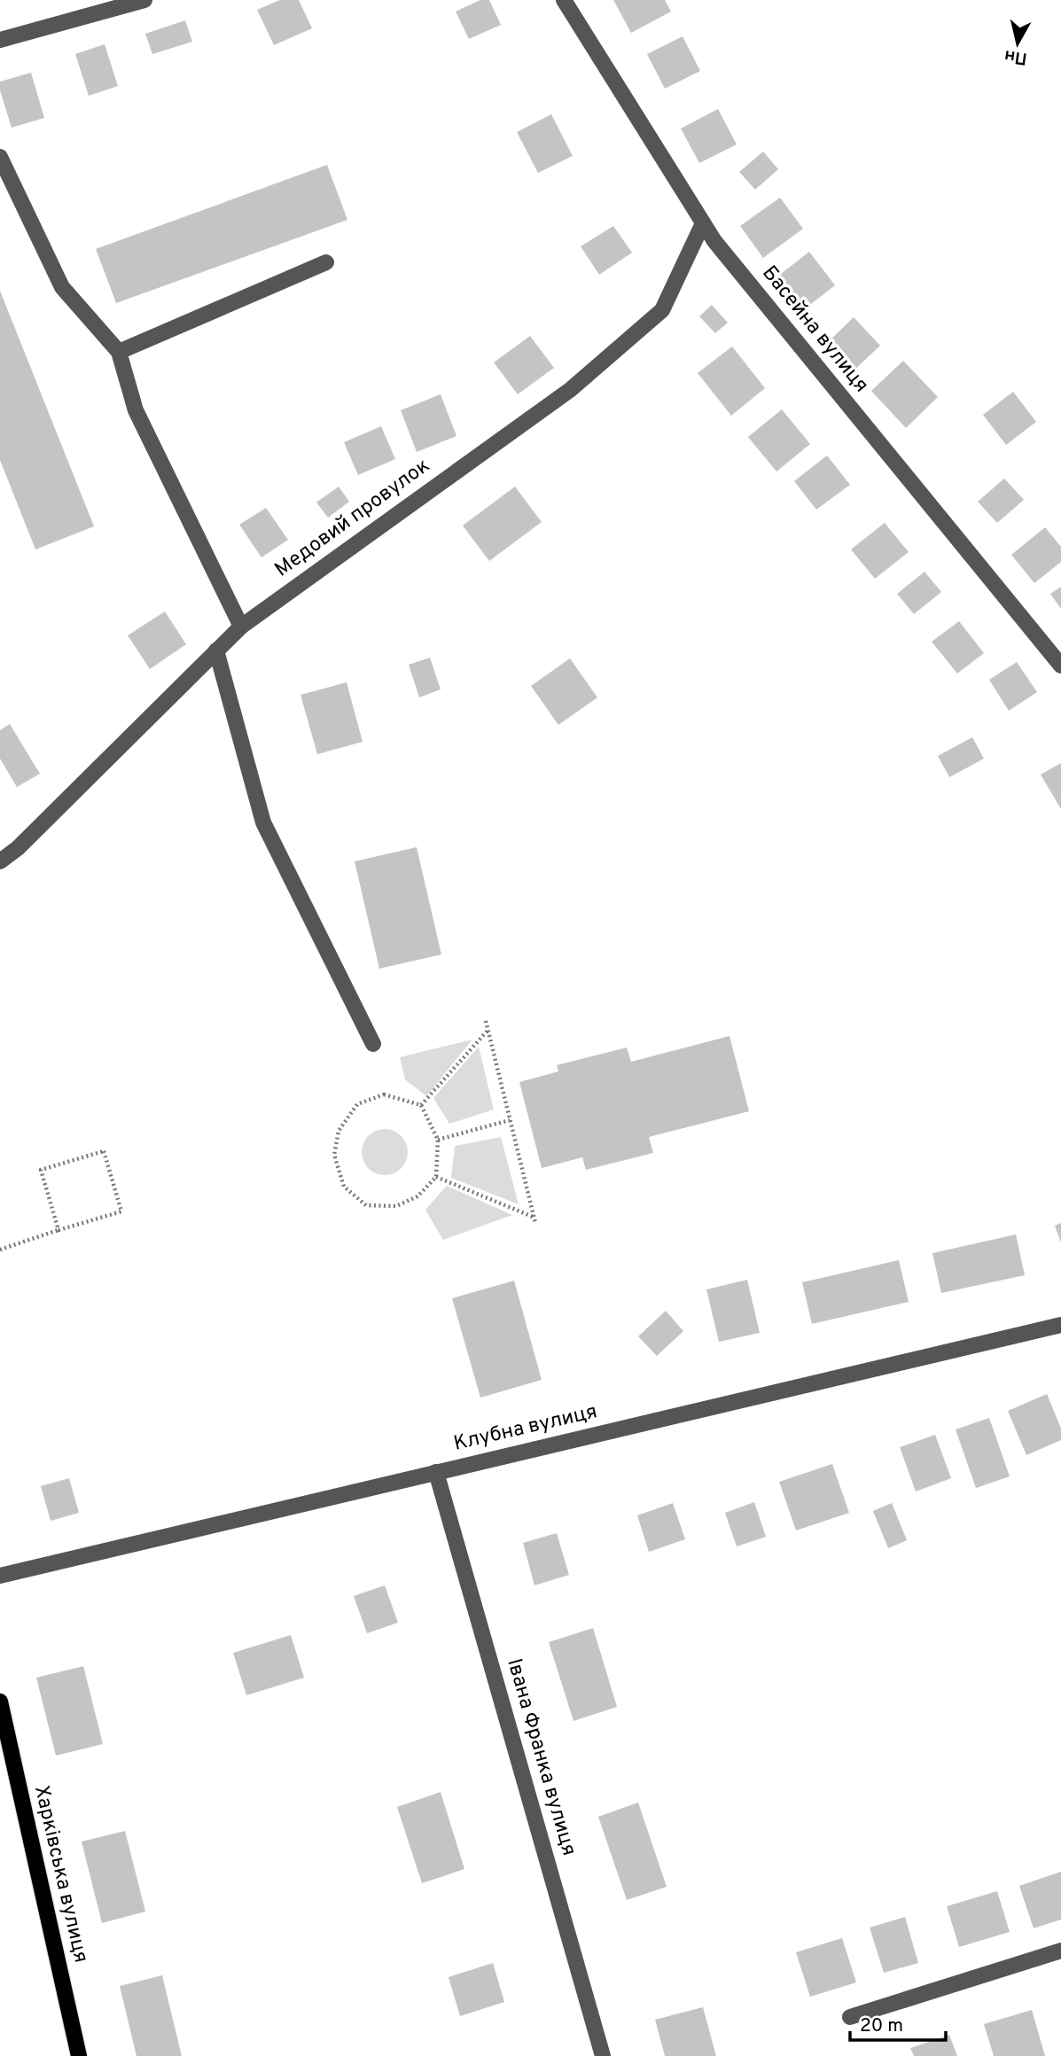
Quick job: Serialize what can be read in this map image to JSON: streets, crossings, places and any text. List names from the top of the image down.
{
  "streets": {
    "main road": ["Харківська вулиця"],
    "street": [
      "Басейна вулиця",
      "Медовий провулок",
      "Клубна вулиця",
      "Івана Франка вулиця"
    ]
  },
  "crossings": [
    ["Басейна вулиця", "Медовий провулок"],
    ["Клубна вулиця", "Івана Франка вулиця"]
  ],
  "scale_bar": "20 m",
  "north": "bottom"
}
